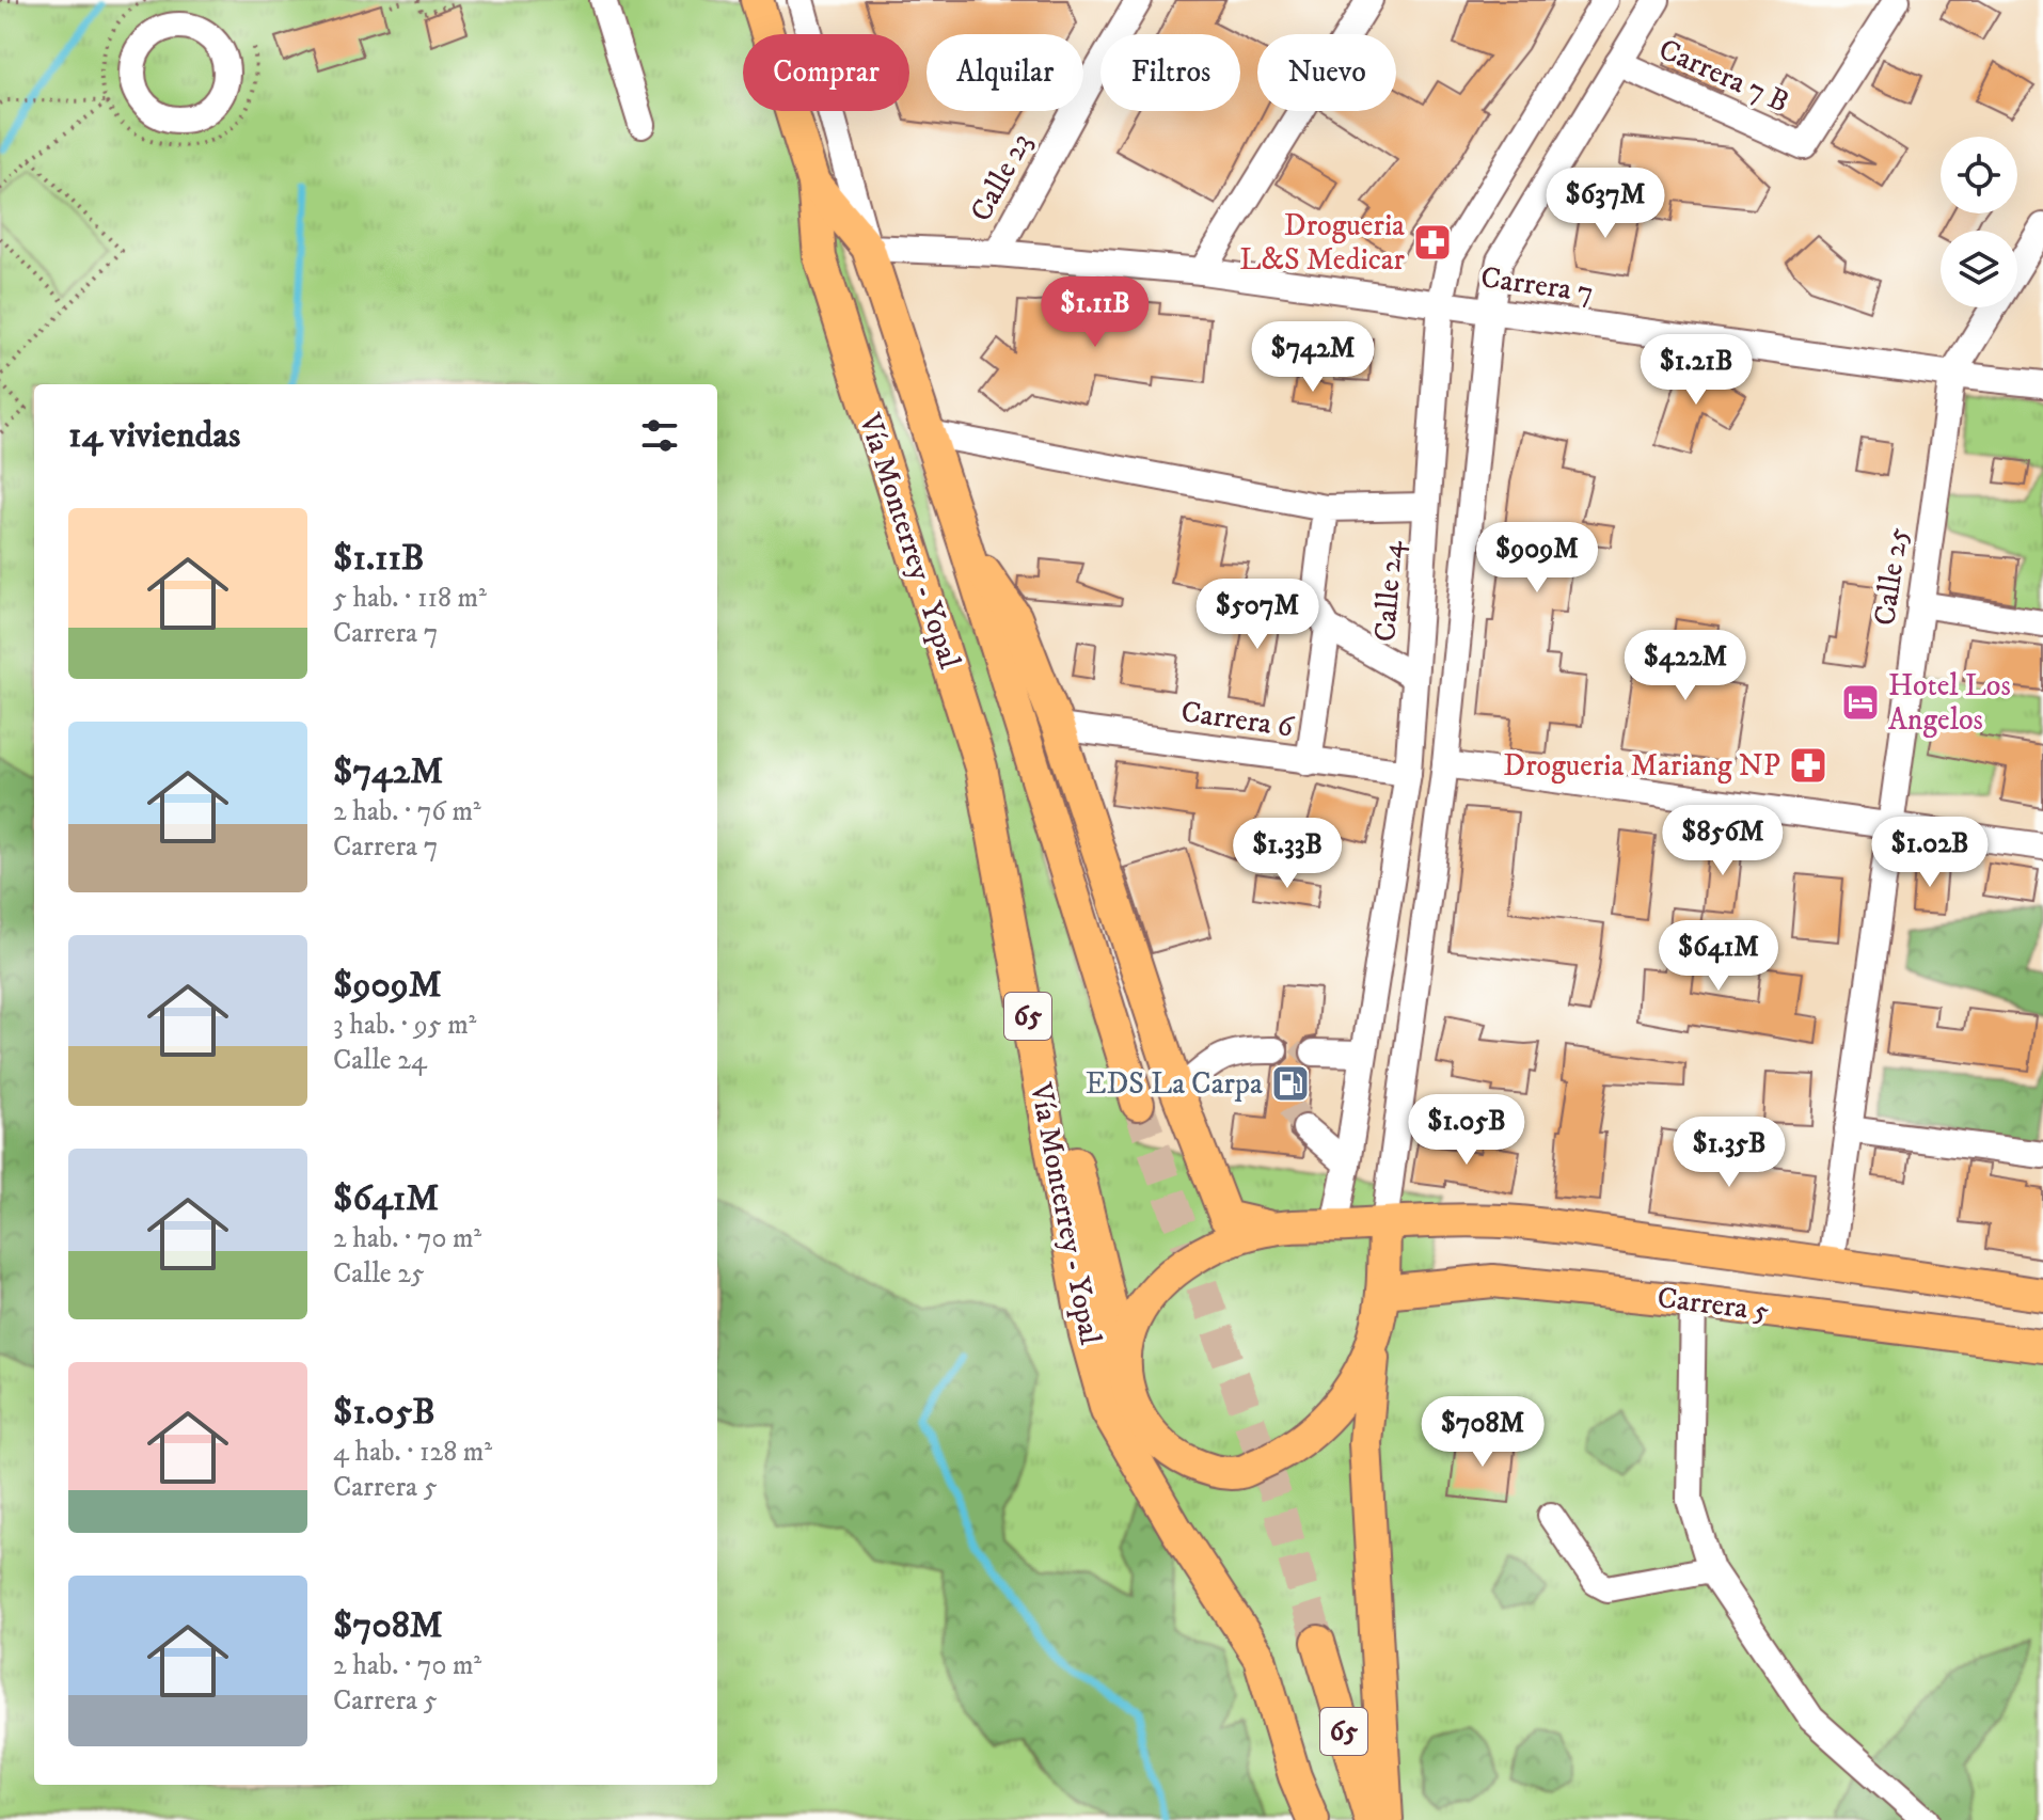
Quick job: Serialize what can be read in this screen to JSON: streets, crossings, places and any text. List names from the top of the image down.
{
  "streets": {
    "main road": ["Vía Monterrey - Yopal", "65", "Carrera 5"],
    "street": [
      "Carrera 7 B",
      "Calle 23",
      "Carrera 7",
      "Calle 25",
      "Calle 24",
      "Carrera 6"
    ]
  },
  "crossings": [
    ["Calle 23", "Carrera 7"],
    ["Carrera 7", "Vía Monterrey - Yopal"],
    ["Carrera 7", "Calle 25"],
    ["Carrera 7", "Calle 24"],
    ["Vía Monterrey - Yopal", "65"],
    ["Calle 25", "Carrera 5"],
    ["Calle 24", "Carrera 6"],
    ["Calle 24", "Carrera 5"]
  ],
  "places": {
    "pharmacy": ["Drogueria L&S Medicar", "Drogueria Mariang NP"],
    "hotel": ["Hotel Los Angelos"],
    "fuel station": ["EDS La Carpa"]
  },
  "page": {
    "chip": [
      "Comprar",
      "Alquilar",
      "Filtros",
      "Nuevo"
    ],
    "price": [
      "$637M",
      "$1.11B",
      "$742M",
      "$1.21B",
      "$909M",
      "$507M",
      "$422M",
      "$856M",
      "$1.02B",
      "$1.33B",
      "$641M",
      "$1.05B",
      "$1.35B",
      "$708M"
    ],
    "heading": "14 viviendas",
    "list": [
      {
        "name": "$1.11B",
        "note": "5 hab. · 118 m² · Carrera 7"
      },
      {
        "name": "$742M",
        "note": "2 hab. · 76 m² · Carrera 7"
      },
      {
        "name": "$909M",
        "note": "3 hab. · 95 m² · Calle 24"
      },
      {
        "name": "$641M",
        "note": "2 hab. · 70 m² · Calle 25"
      },
      {
        "name": "$1.05B",
        "note": "4 hab. · 128 m² · Carrera 5"
      },
      {
        "name": "$708M",
        "note": "2 hab. · 70 m² · Carrera 5"
      }
    ]
  }
}
